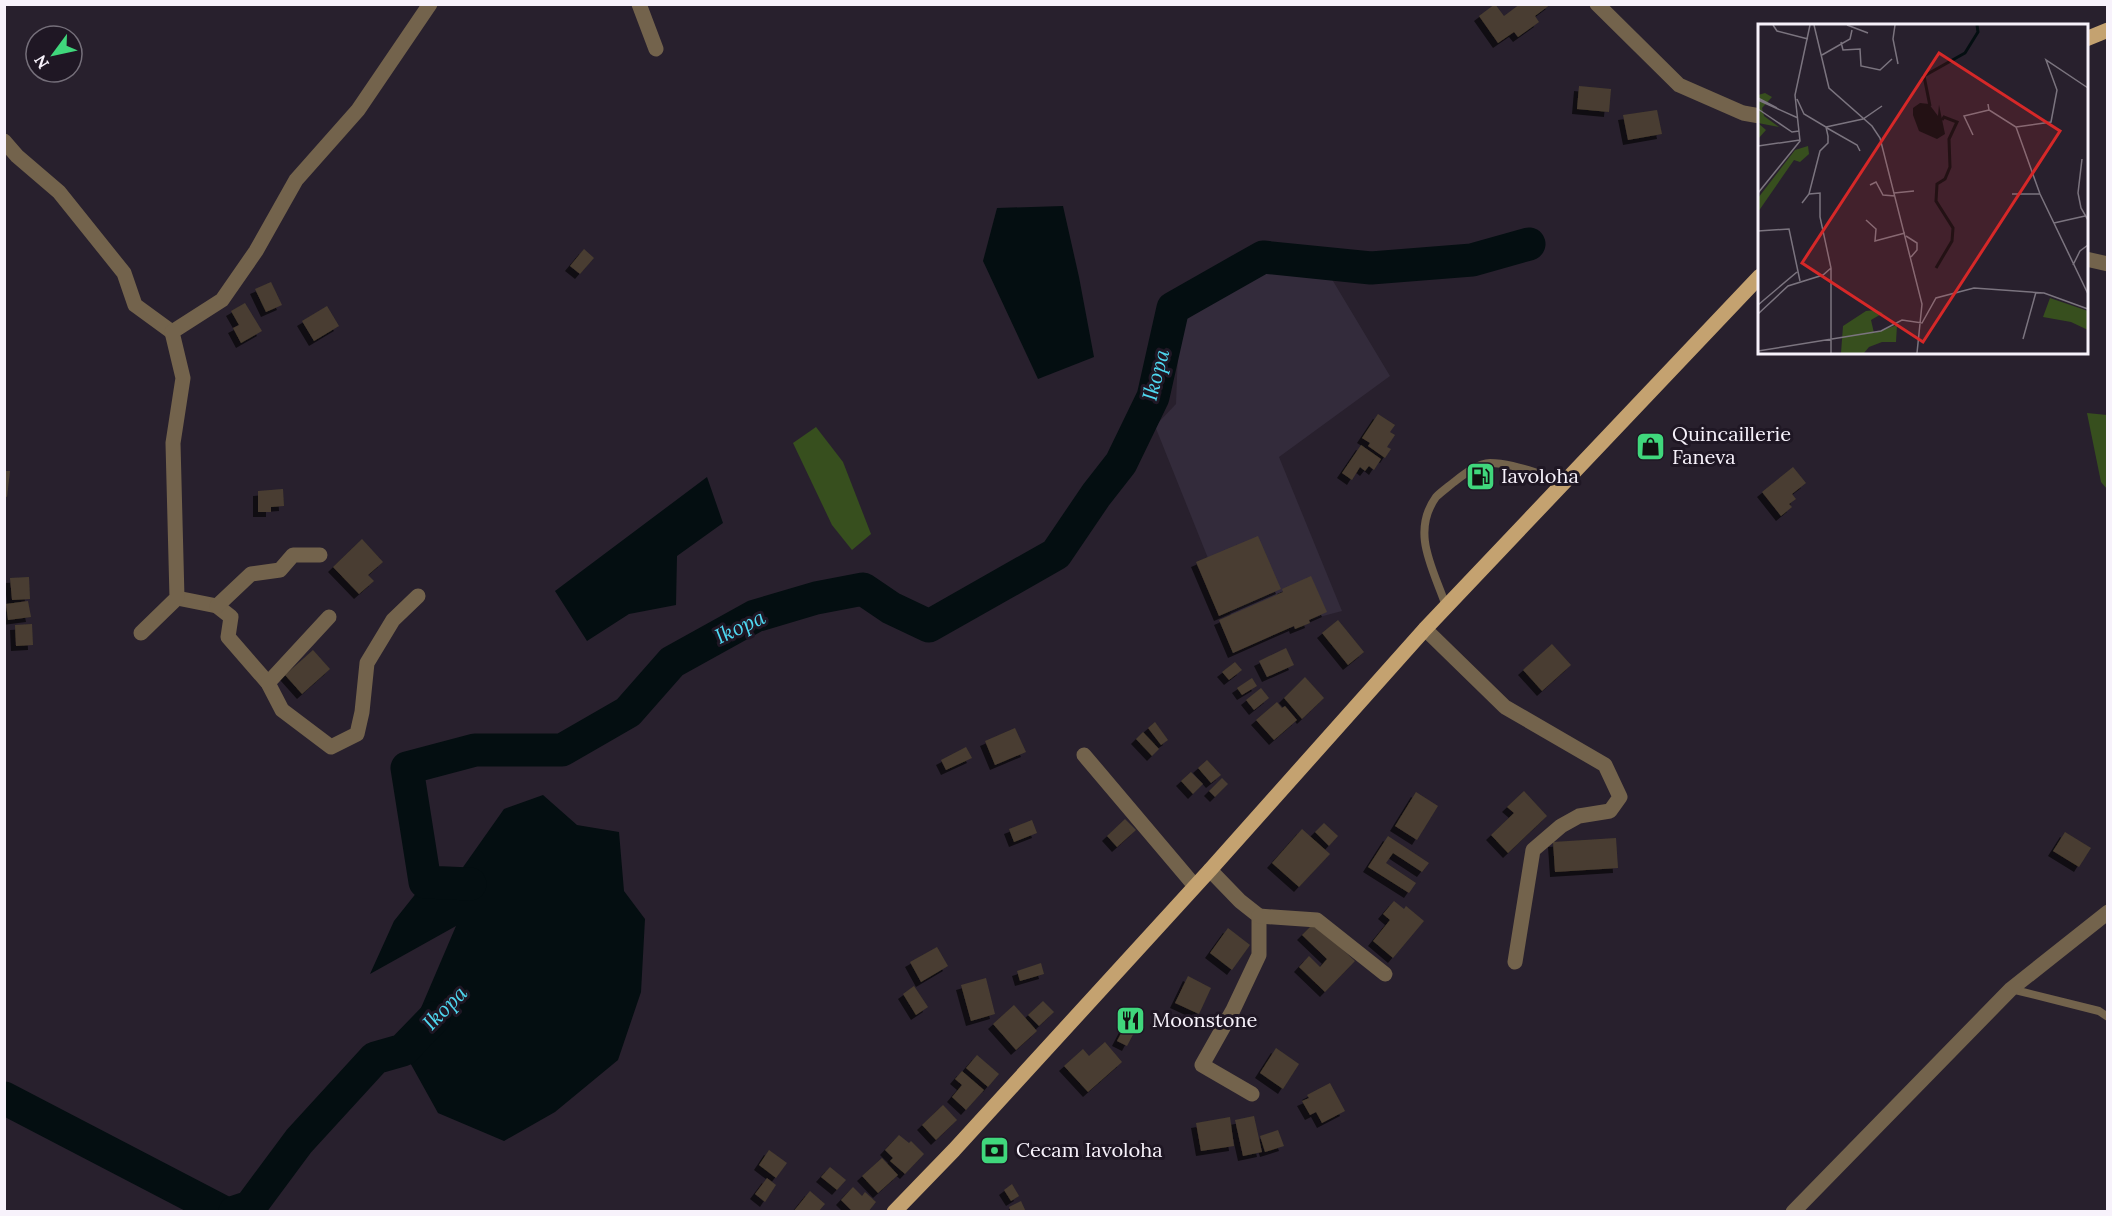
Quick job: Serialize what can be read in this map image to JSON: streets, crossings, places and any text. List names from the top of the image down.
{
  "water": ["Ikopa"],
  "places": {
    "shop": ["Quincaillerie Faneva"],
    "fuel station": ["Iavoloha"],
    "restaurant": ["Moonstone"],
    "bank": ["Cecam Iavoloha"]
  },
  "north": "bottom left"
}
